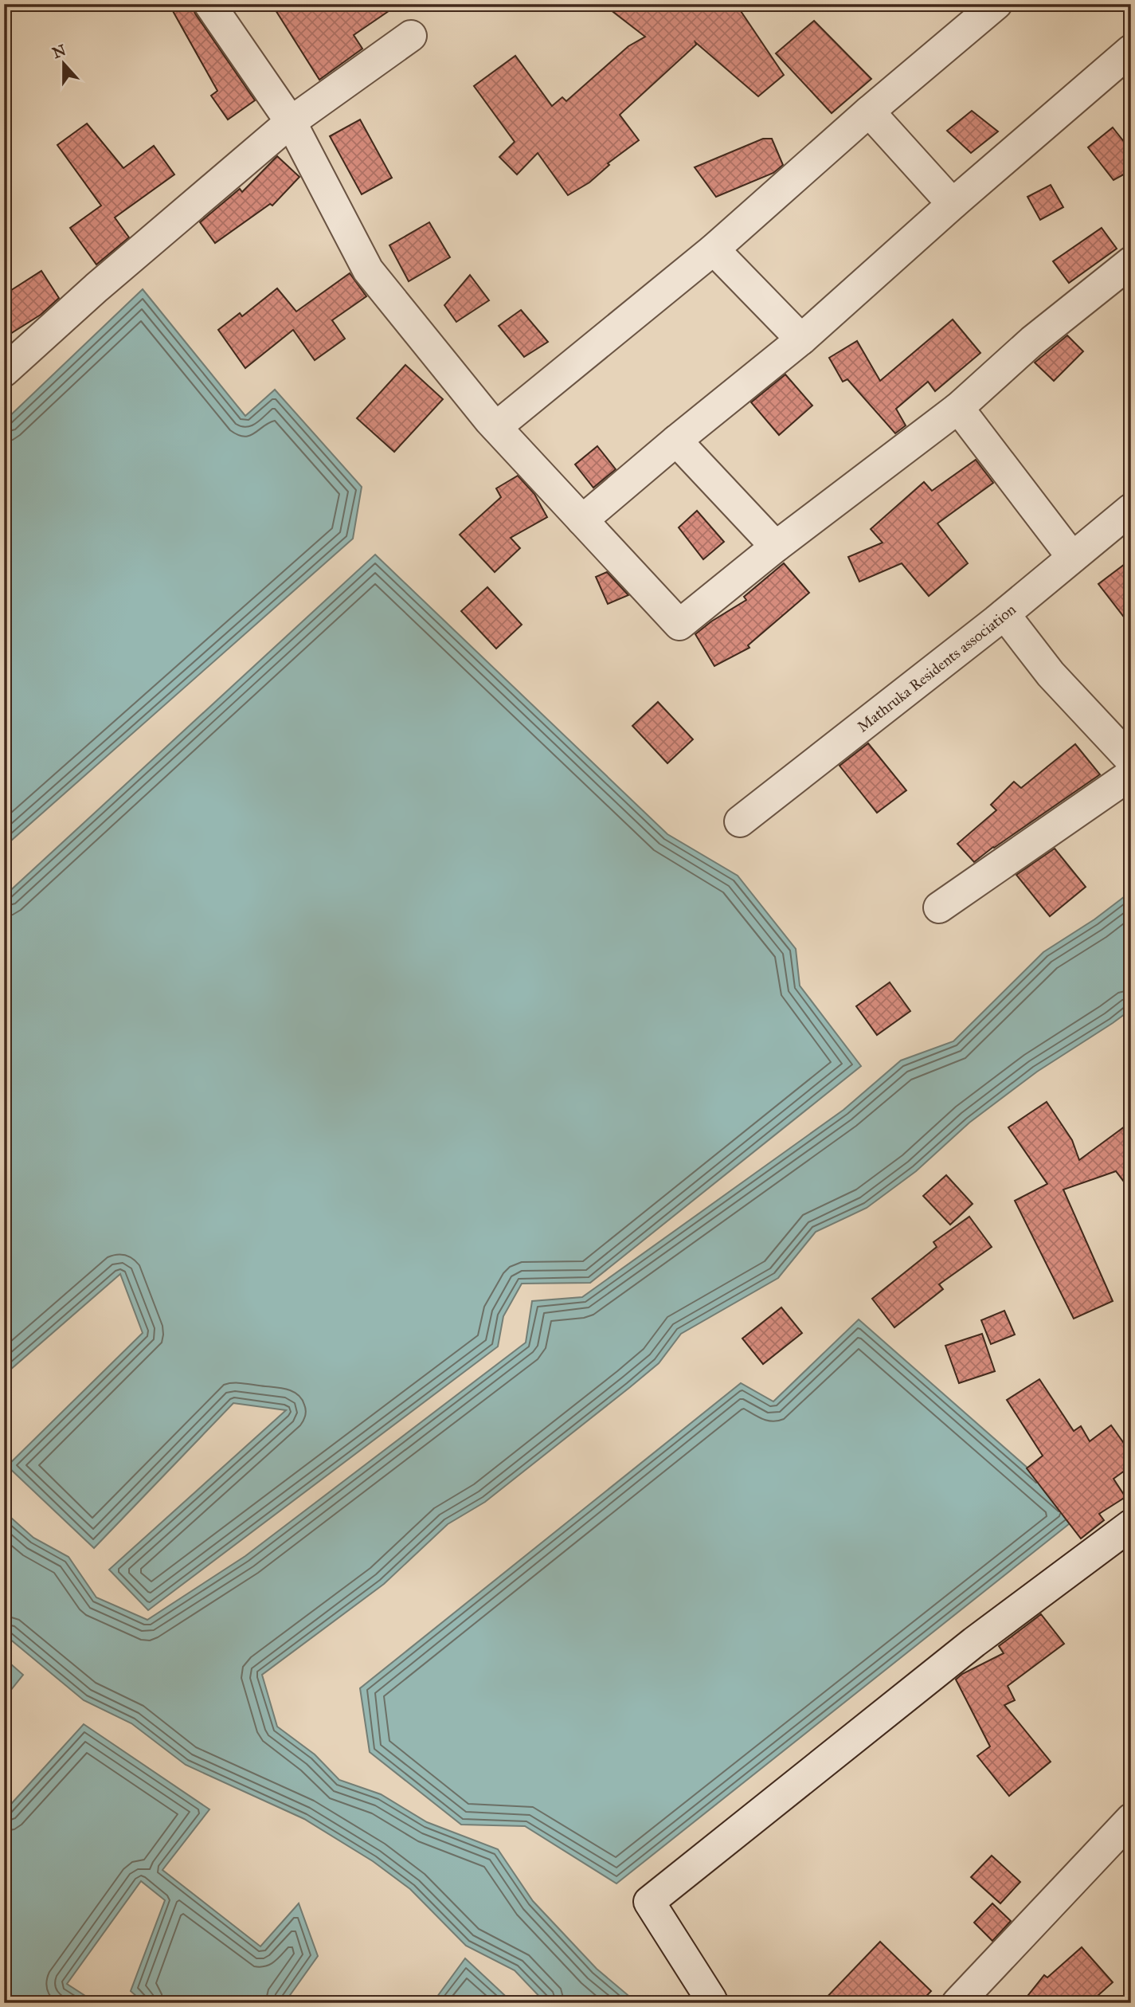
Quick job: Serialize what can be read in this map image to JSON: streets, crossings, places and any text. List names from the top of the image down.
{
  "streets": {
    "street": ["Mathruka Residents association"]
  },
  "north": "top"
}
